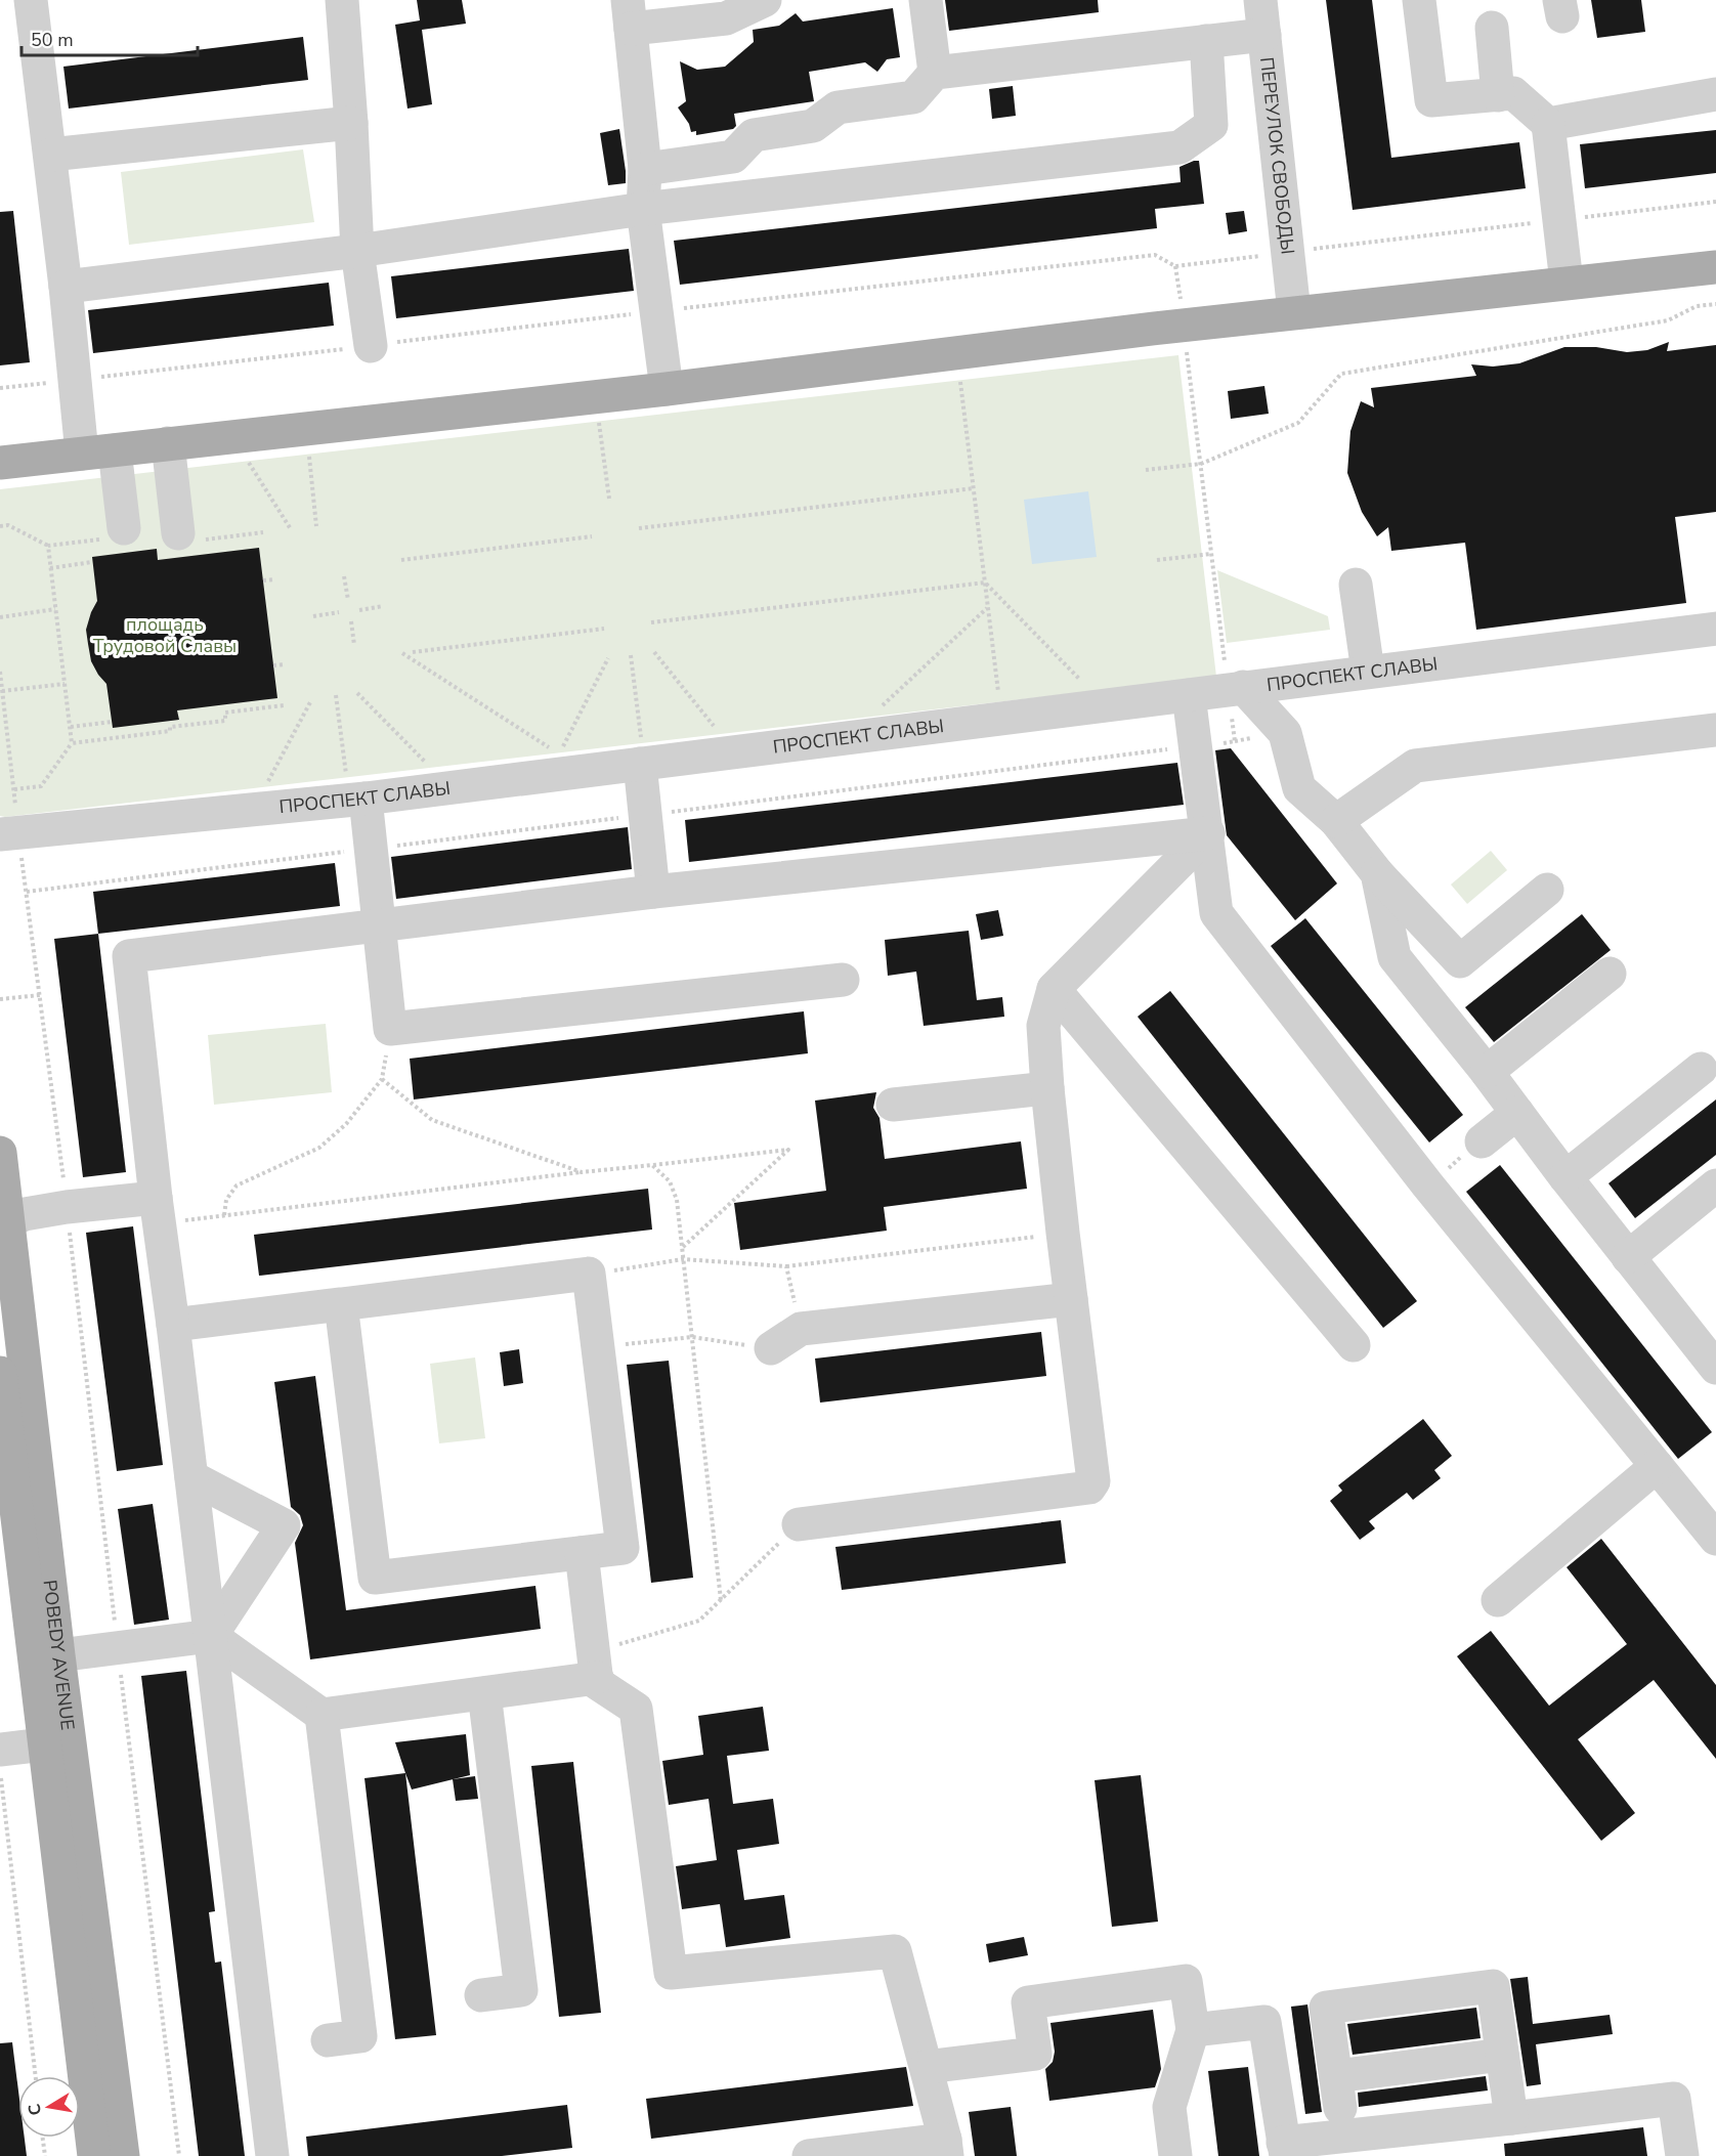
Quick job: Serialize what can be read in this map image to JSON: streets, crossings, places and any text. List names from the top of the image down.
{
  "streets": {
    "main road": ["POBEDY AVENUE"],
    "street": ["ПЕРЕУЛОК СВОБОДЫ", "ПРОСПЕКТ СЛАВЫ"]
  },
  "parks": ["площадь Трудовой Славы"],
  "scale_bar": "50 m",
  "north": "left"
}
